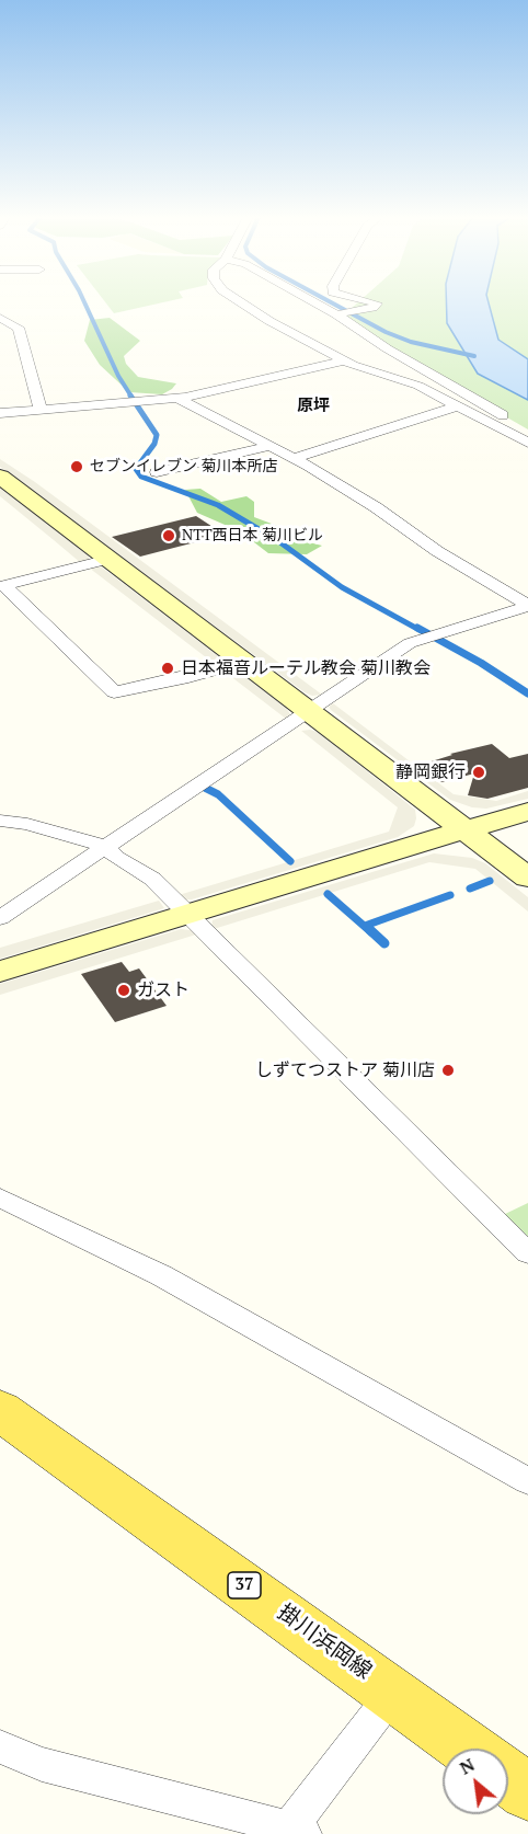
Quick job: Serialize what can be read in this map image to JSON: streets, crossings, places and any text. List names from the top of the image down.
{
  "streets": {
    "main road": ["37", "掛川浜岡線"]
  },
  "districts": ["原坪"],
  "places": [
    "セブンイレブン 菊川本所店",
    "NTT西日本 菊川ビル",
    "日本福音ルーテル教会 菊川教会",
    "静岡銀行",
    "ガスト",
    "しずてつストア 菊川店"
  ],
  "north": "top left"
}
